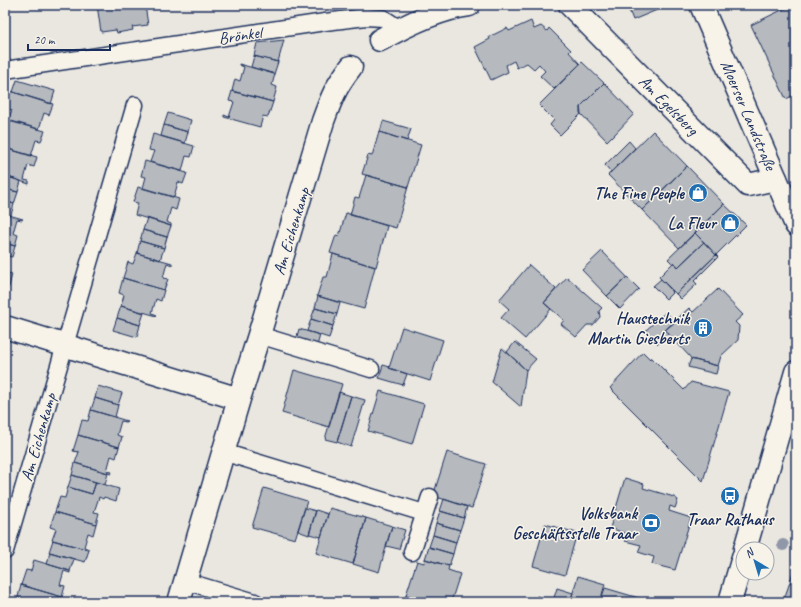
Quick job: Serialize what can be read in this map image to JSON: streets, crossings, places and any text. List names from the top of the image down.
{
  "streets": {
    "street": ["Am Egelsberg", "Moerser Landstraße", "Am Eichenkamp"],
    "lane": ["Brönkel"]
  },
  "crossings": [
    ["Am Egelsberg", "Moerser Landstraße"]
  ],
  "places": {
    "shop": ["The Fine People", "La Fleur"],
    "building": ["Haustechnik Martin Giesberts"],
    "bus stop": ["Traar Rathaus"],
    "bank": ["Volksbank Geschäftsstelle Traar"]
  },
  "scale_bar": "20 m",
  "north": "top left"
}
